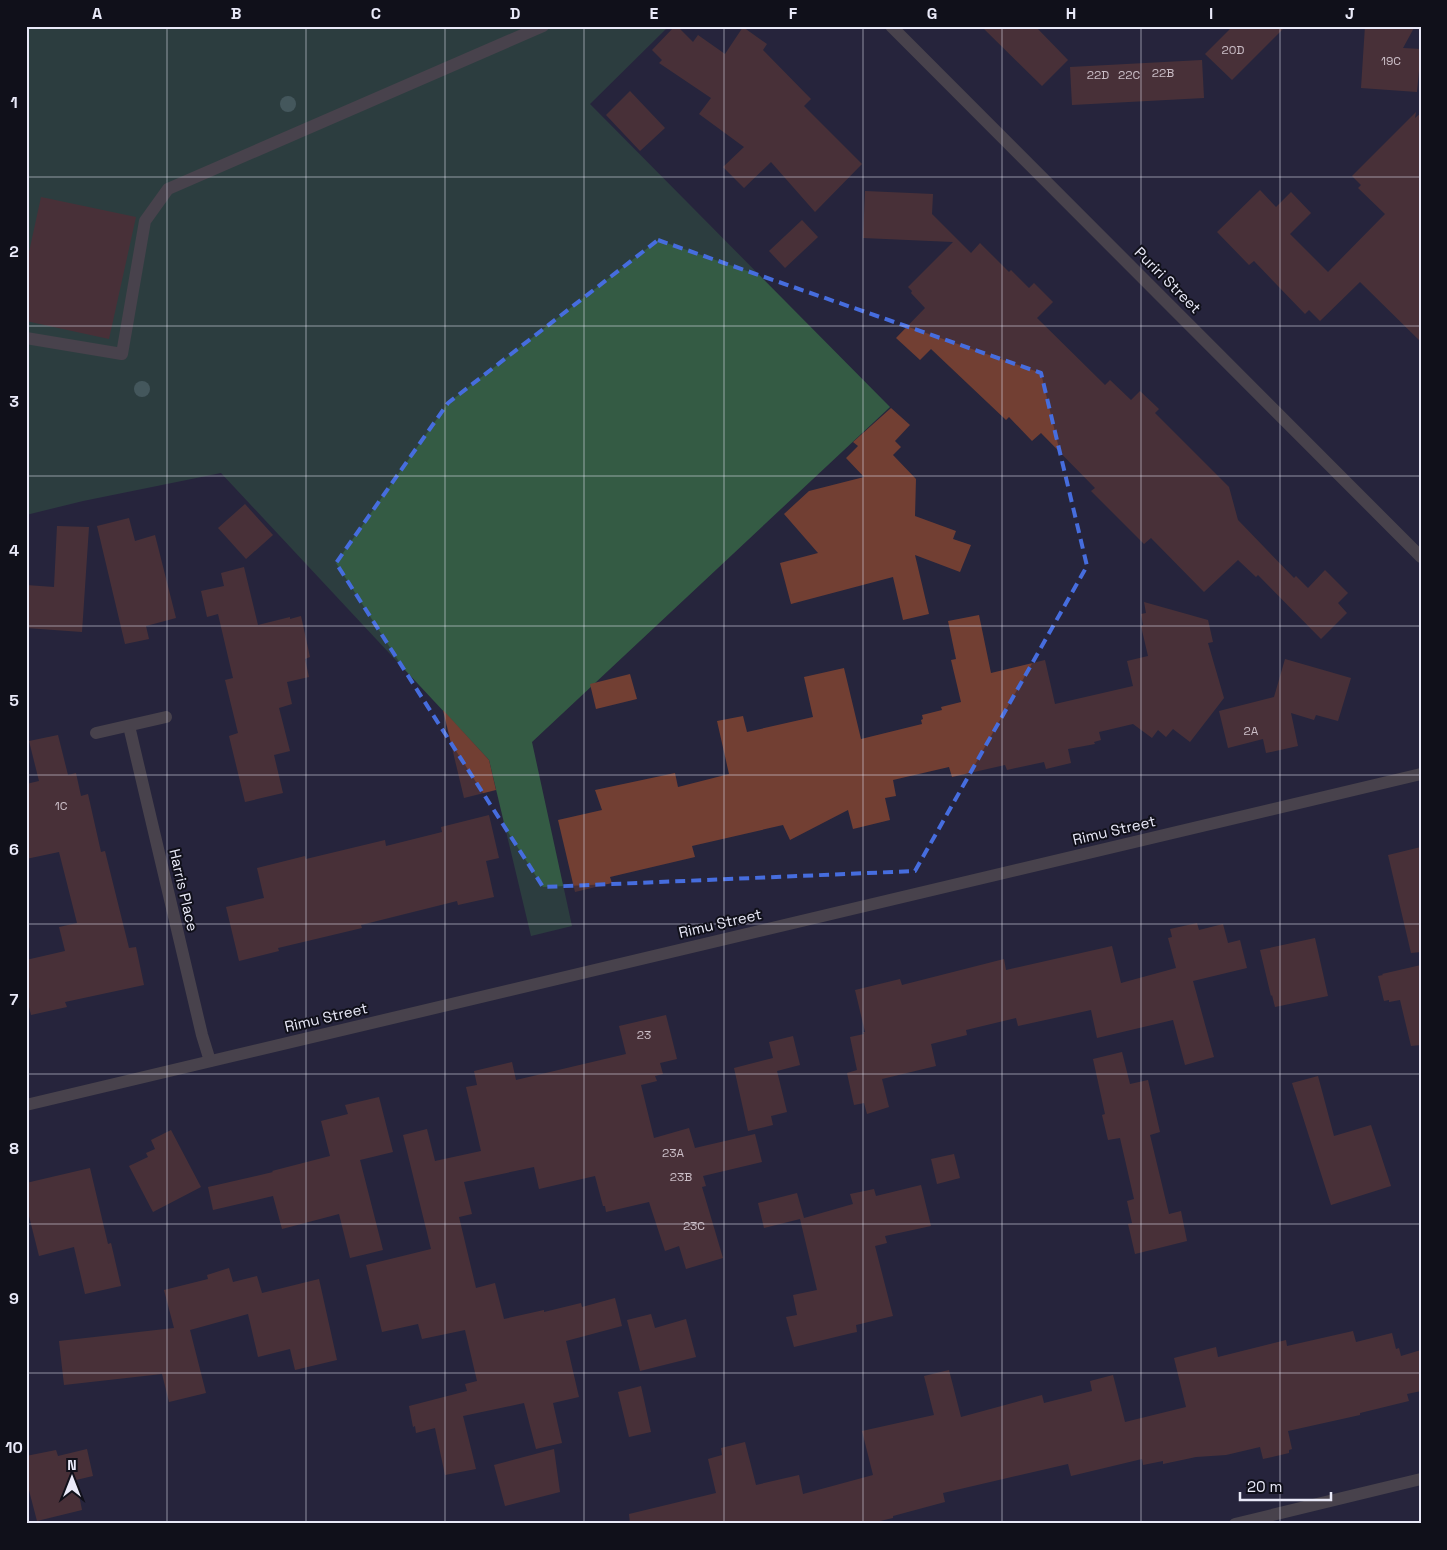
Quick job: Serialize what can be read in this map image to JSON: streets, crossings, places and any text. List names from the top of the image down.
{
  "streets": {
    "street": ["Puriri Street", "Rimu Street", "Harris Place"]
  },
  "crossings": [
    ["Rimu Street", "Harris Place"]
  ],
  "house_numbers": [
    "20D",
    "19C",
    "22B",
    "22D",
    "22C",
    "2A",
    "1C",
    "23",
    "23A",
    "23B",
    "23C"
  ],
  "scale_bar": "20 m",
  "north": "top",
  "grid": {
    "columns": [
      "A",
      "B",
      "C",
      "D",
      "E",
      "F",
      "G",
      "H",
      "I",
      "J"
    ],
    "rows": [
      "1",
      "2",
      "3",
      "4",
      "5",
      "6",
      "7",
      "8",
      "9",
      "10"
    ]
  }
}
